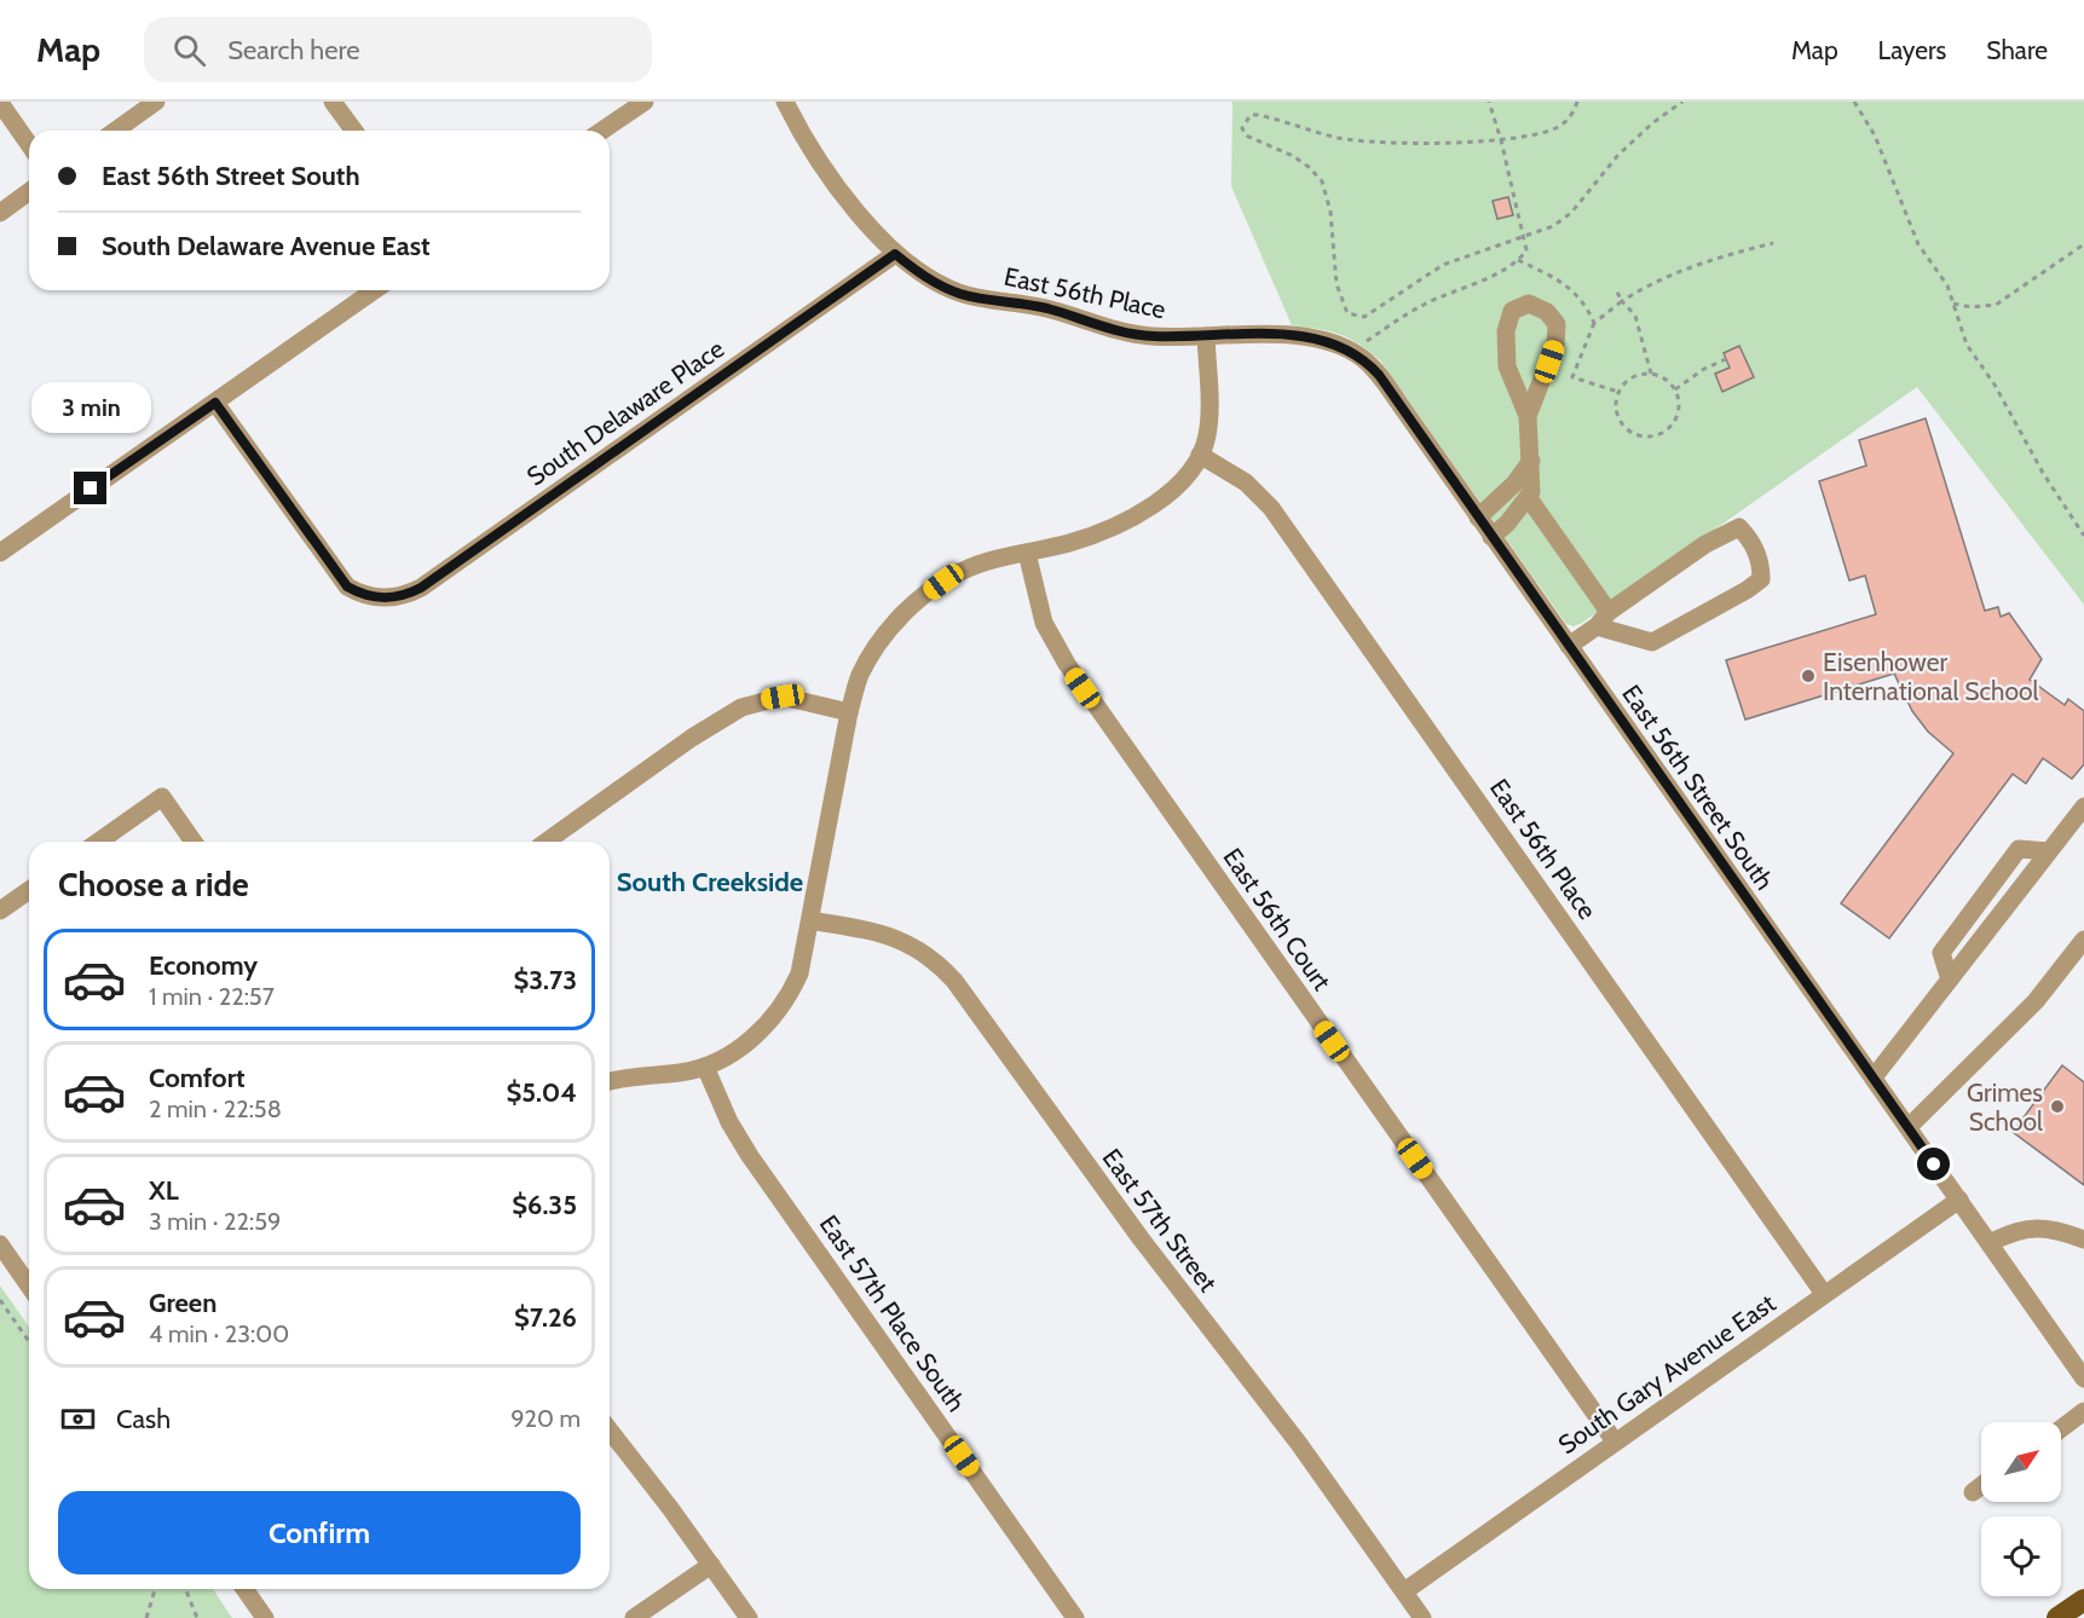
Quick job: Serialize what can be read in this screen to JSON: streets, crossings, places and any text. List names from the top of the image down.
{
  "streets": {
    "street": [
      "East 56th Place",
      "South Delaware Place",
      "East 56th Street South",
      "East 56th Court",
      "East 57th Street",
      "East 57th Place South",
      "South Gary Avenue East"
    ]
  },
  "crossings": [
    ["East 56th Place", "South Delaware Place"],
    ["East 56th Place", "East 56th Street South"],
    ["East 56th Place", "South Gary Avenue East"],
    ["East 56th Street South", "South Gary Avenue East"],
    ["East 56th Court", "South Gary Avenue East"],
    ["East 57th Street", "South Gary Avenue East"]
  ],
  "districts": ["South Creekside"],
  "places": ["Eisenhower International School", "Grimes School"],
  "north": "top right",
  "page": {
    "header": "Map",
    "search": "Search here",
    "nav": ["Map", "Layers", "Share"],
    "banner": ["East 56th Street South", "South Delaware Avenue East"],
    "bubble": "3 min",
    "heading": "Choose a ride",
    "list": [
      {
        "name": "Economy",
        "note": "1 min · 22:57",
        "value": "$3.73"
      },
      {
        "name": "Comfort",
        "note": "2 min · 22:58",
        "value": "$5.04"
      },
      {
        "name": "XL",
        "note": "3 min · 22:59",
        "value": "$6.35"
      },
      {
        "name": "Green",
        "note": "4 min · 23:00",
        "value": "$7.26"
      }
    ],
    "pay": ["Cash", "920 m"],
    "buttons": "Confirm"
  }
}
